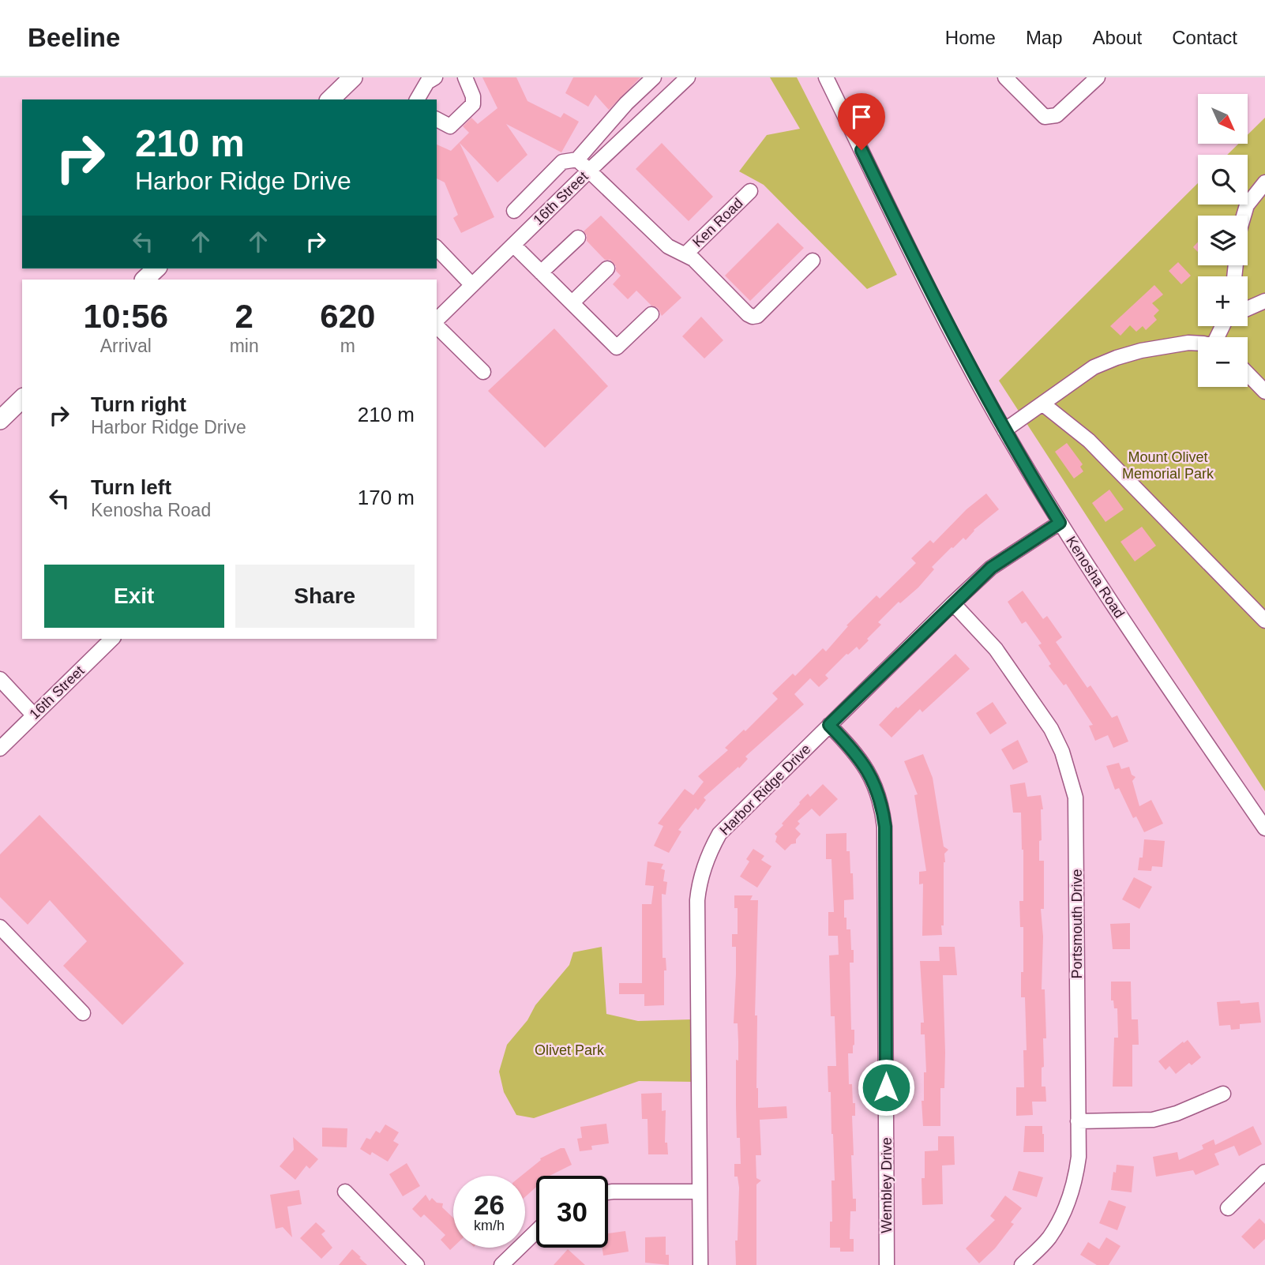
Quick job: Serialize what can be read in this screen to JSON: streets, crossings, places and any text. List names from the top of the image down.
{
  "streets": {
    "street": [
      "16th Street",
      "Ken Road",
      "Kenosha Road",
      "Harbor Ridge Drive",
      "Portsmouth Drive",
      "Wembley Drive"
    ]
  },
  "crossings": [
    ["Kenosha Road", "Harbor Ridge Drive"],
    ["Harbor Ridge Drive", "Portsmouth Drive"],
    ["Harbor Ridge Drive", "Wembley Drive"]
  ],
  "parks": ["Mount Olivet Memorial Park", "Olivet Park"],
  "north": "bottom right",
  "page": {
    "header": "Beeline",
    "nav": [
      "Home",
      "Map",
      "About",
      "Contact"
    ],
    "map_buttons": ["+", "−"],
    "turn": ["210 m", "Harbor Ridge Drive"],
    "eta": [
      "10:56",
      "Arrival",
      "2",
      "min",
      "620",
      "m"
    ],
    "list": [
      {
        "name": "Turn right",
        "note": "Harbor Ridge Drive",
        "value": "210 m"
      },
      {
        "name": "Turn left",
        "note": "Kenosha Road",
        "value": "170 m"
      }
    ],
    "buttons": ["Exit", "Share"],
    "speed": "26 km/h",
    "limit": "30"
  }
}
